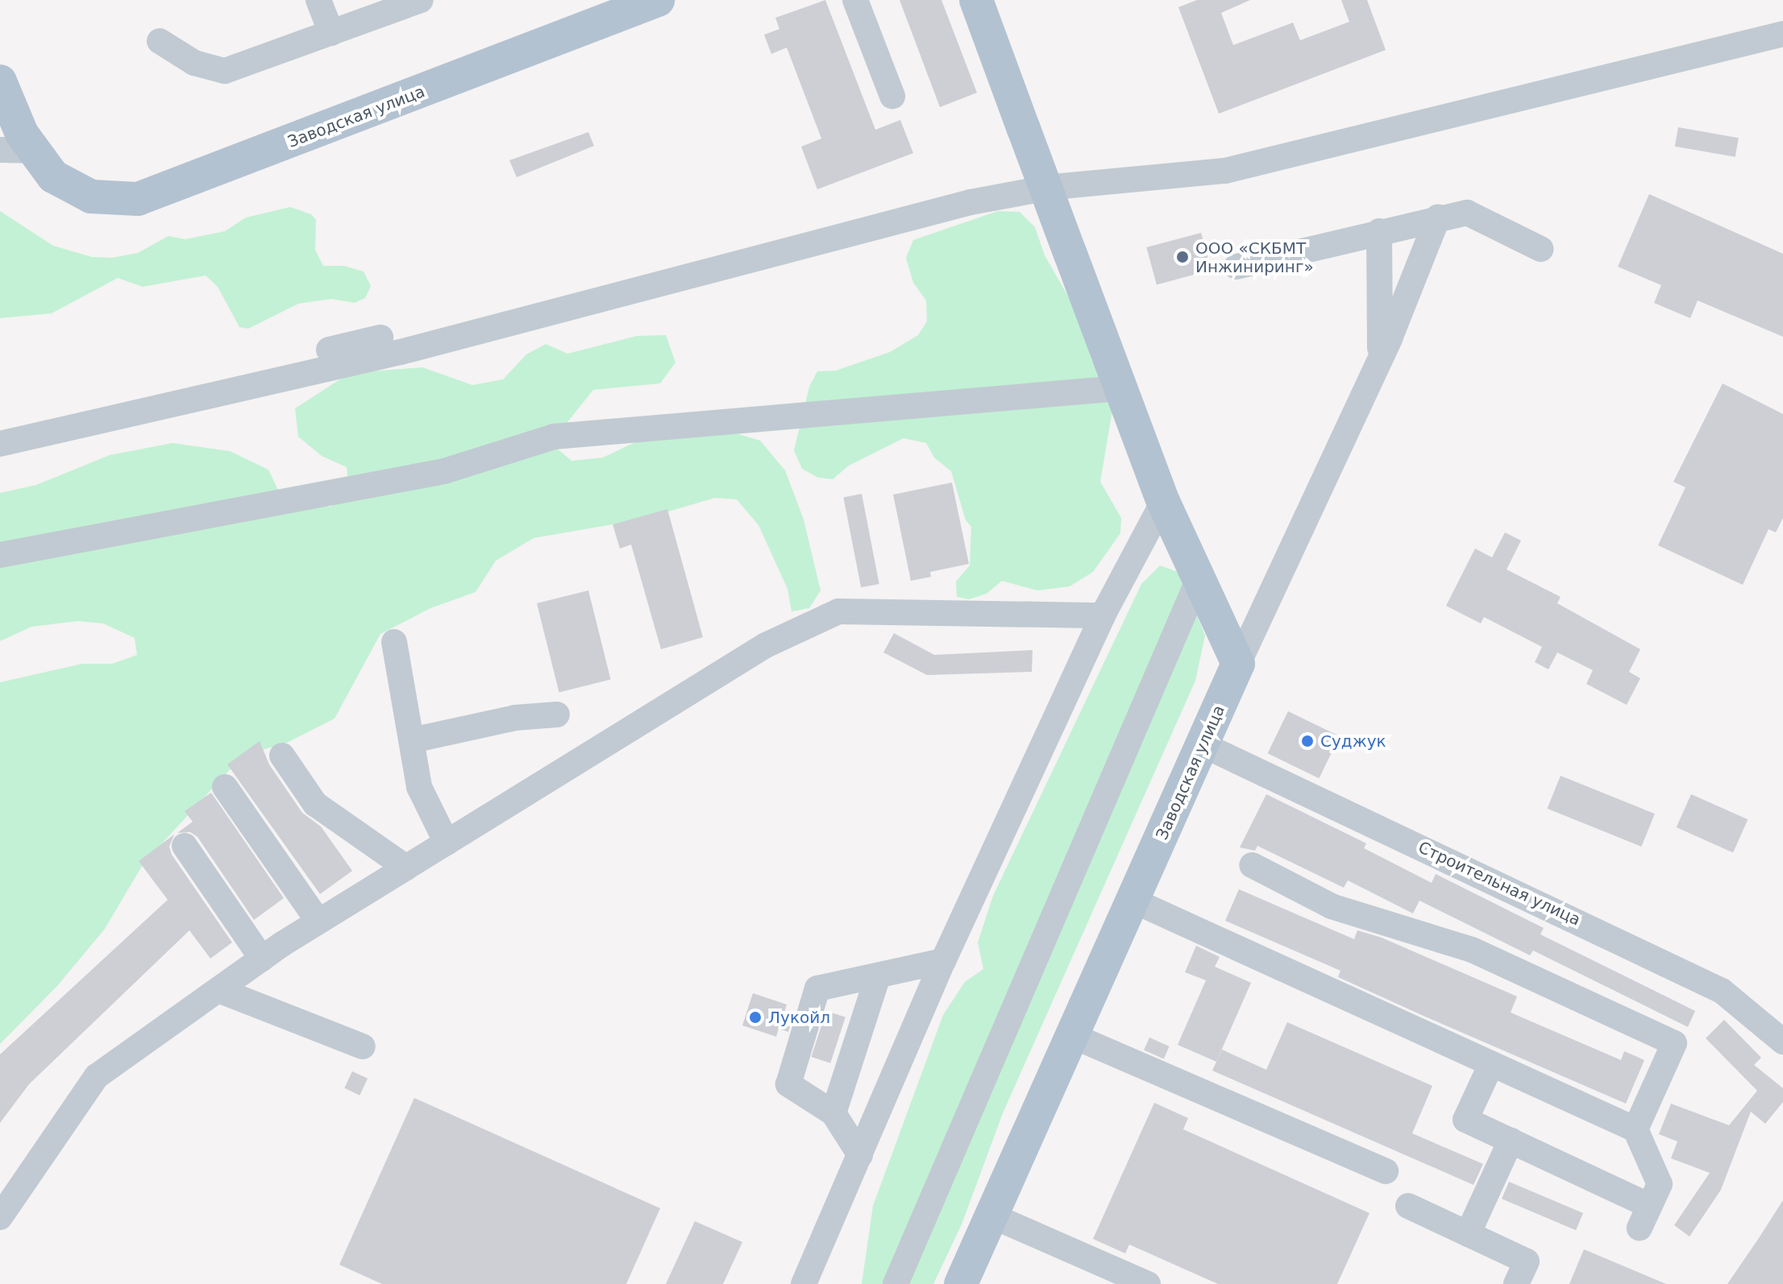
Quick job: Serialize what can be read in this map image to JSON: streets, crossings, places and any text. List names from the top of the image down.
{
  "streets": {
    "main road": ["Заводская улица"],
    "street": ["Строительная улица"]
  },
  "crossings": [
    ["Заводская улица", "Строительная улица"]
  ],
  "places": ["ООО «СКБМТ Инжиниринг»", "Суджук", "Лукойл"]
}
